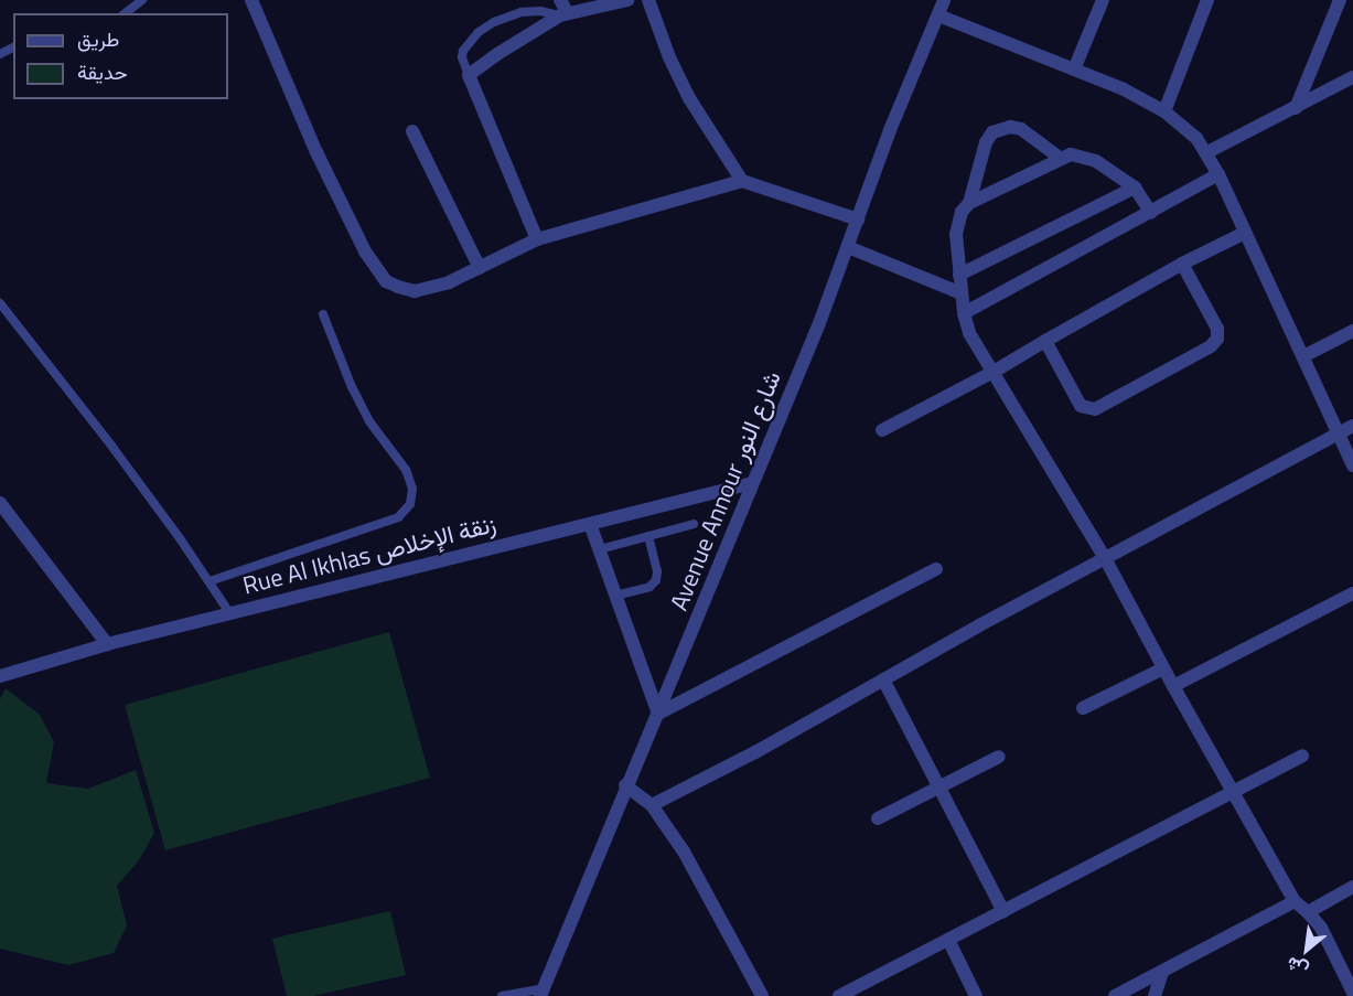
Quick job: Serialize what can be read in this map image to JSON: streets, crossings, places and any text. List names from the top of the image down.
{
  "streets": {
    "street": ["Avenue Annour شارع النور", "Rue Al Ikhlas زنقة الإخلاص"]
  },
  "crossings": [
    ["Avenue Annour شارع النور", "Rue Al Ikhlas زنقة الإخلاص"]
  ],
  "legend": ["طريق", "حديقة"],
  "north": "bottom left"
}
